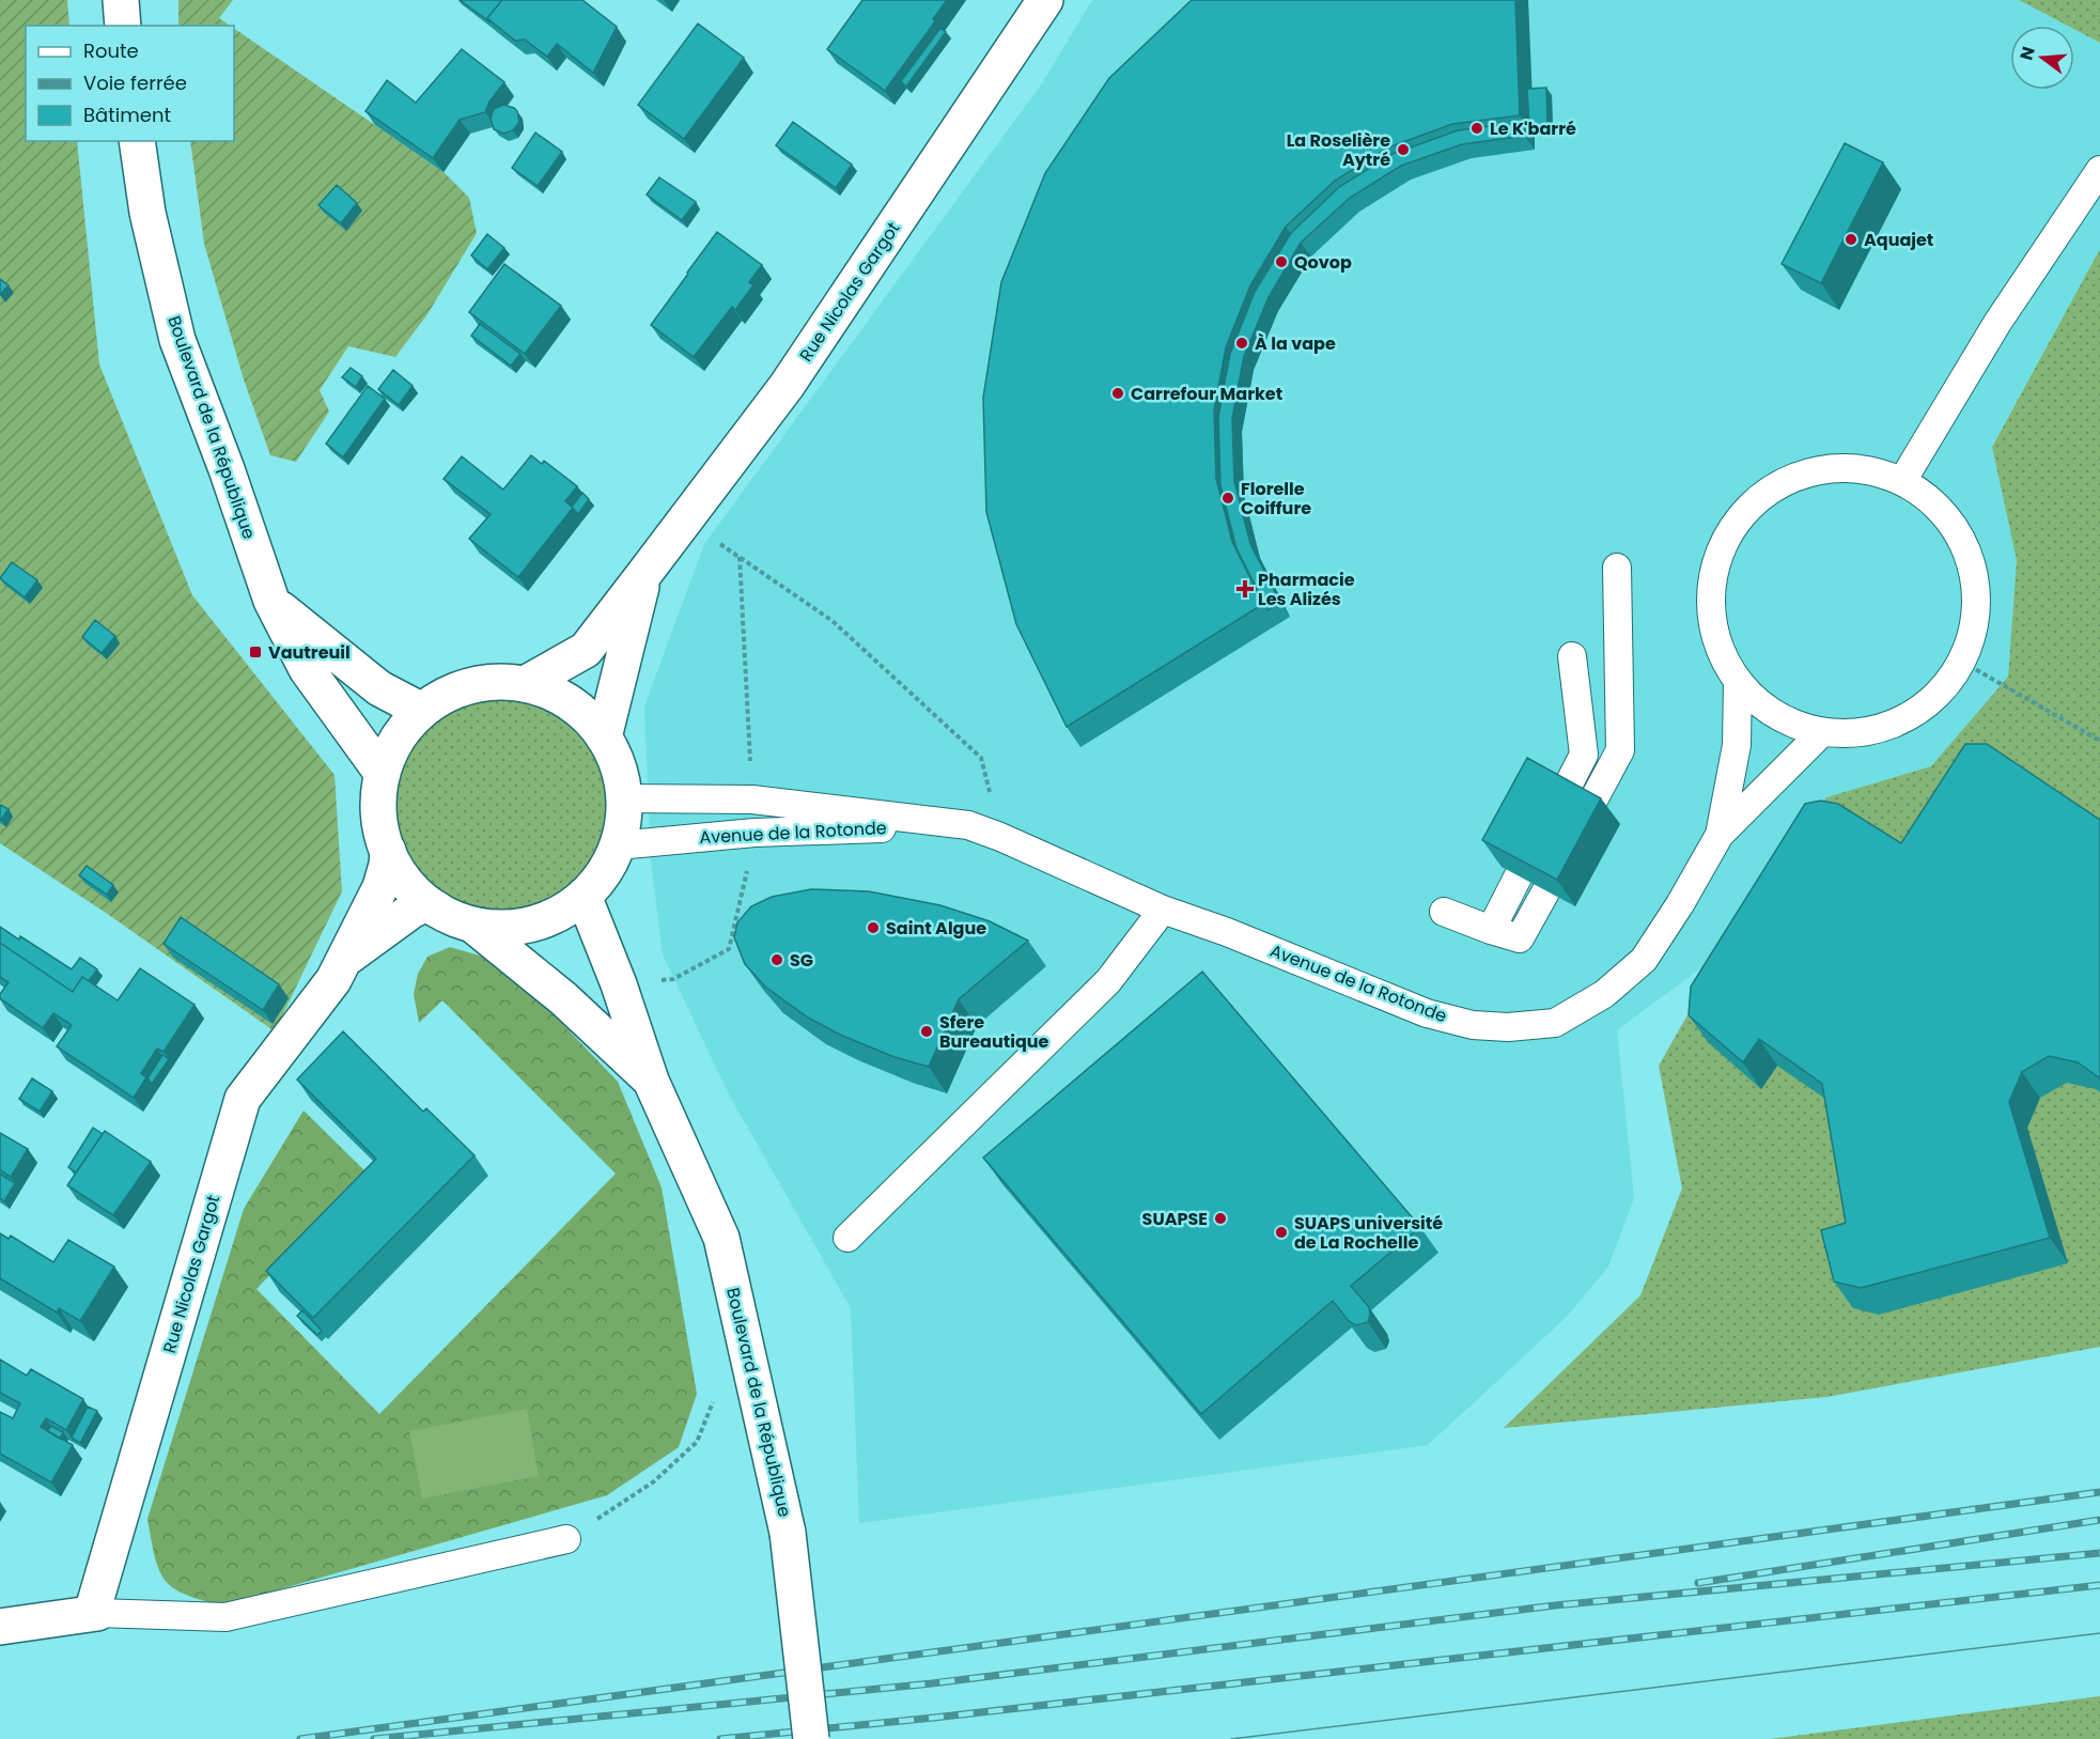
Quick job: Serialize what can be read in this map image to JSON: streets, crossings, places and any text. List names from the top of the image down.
{
  "streets": {
    "main road": ["Rue Nicolas Gargot", "Boulevard de la République"],
    "lane": ["Avenue de la Rotonde"]
  },
  "places": {
    "other": [
      "Le K'barré",
      "La Roselière Aytré",
      "Aquajet",
      "Qovop",
      "À la vape",
      "Carrefour Market",
      "Florelle Coiffure",
      "Saint Algue",
      "SG",
      "Sfere Bureautique",
      "SUAPSE",
      "SUAPS université de La Rochelle"
    ],
    "health": ["Pharmacie Les Alizés"],
    "transit": ["Vautreuil"]
  },
  "legend": ["Route", "Voie ferrée", "Bâtiment"],
  "north": "left"
}
